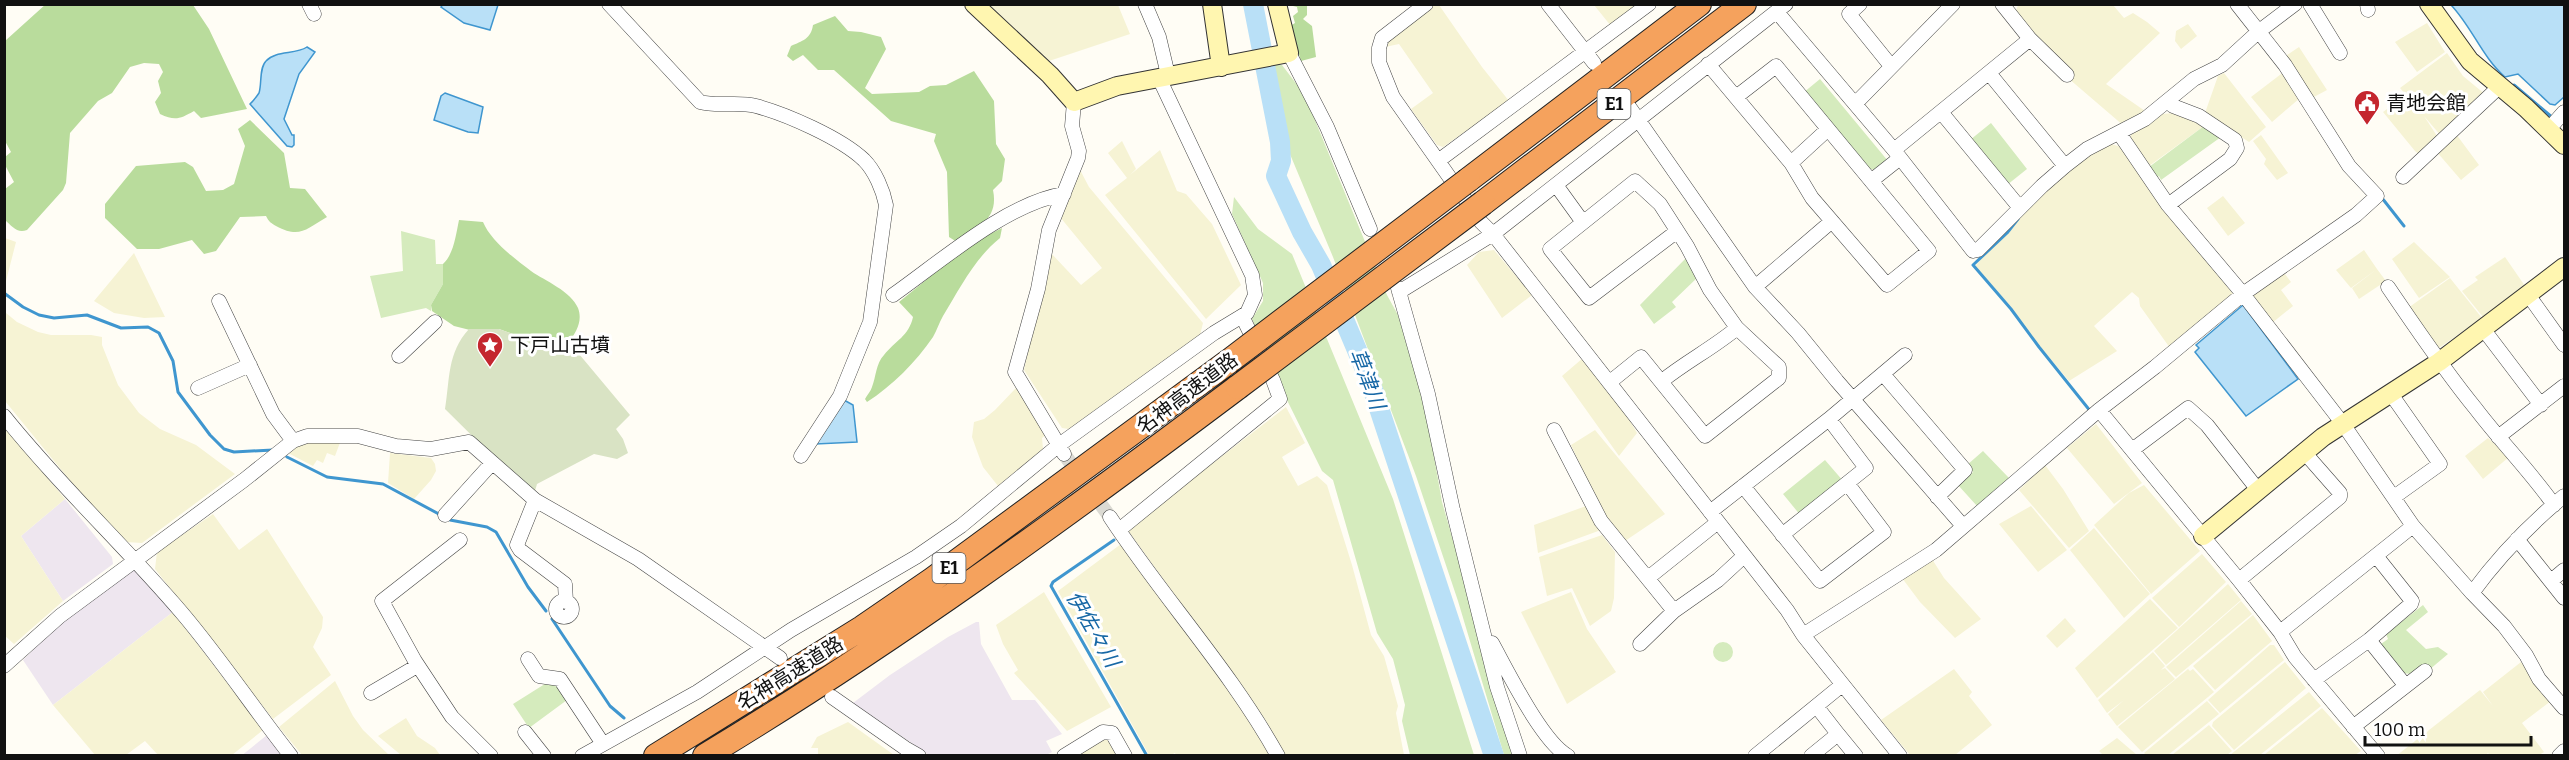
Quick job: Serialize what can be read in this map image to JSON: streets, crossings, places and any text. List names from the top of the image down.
{
  "streets": {
    "highway": ["E1", "名神高速道路"]
  },
  "water": ["草津川", "伊佐々川"],
  "places": {
    "public building": ["青地会館"],
    "place": ["下戸山古墳"]
  },
  "scale_bar": "100 m"
}
